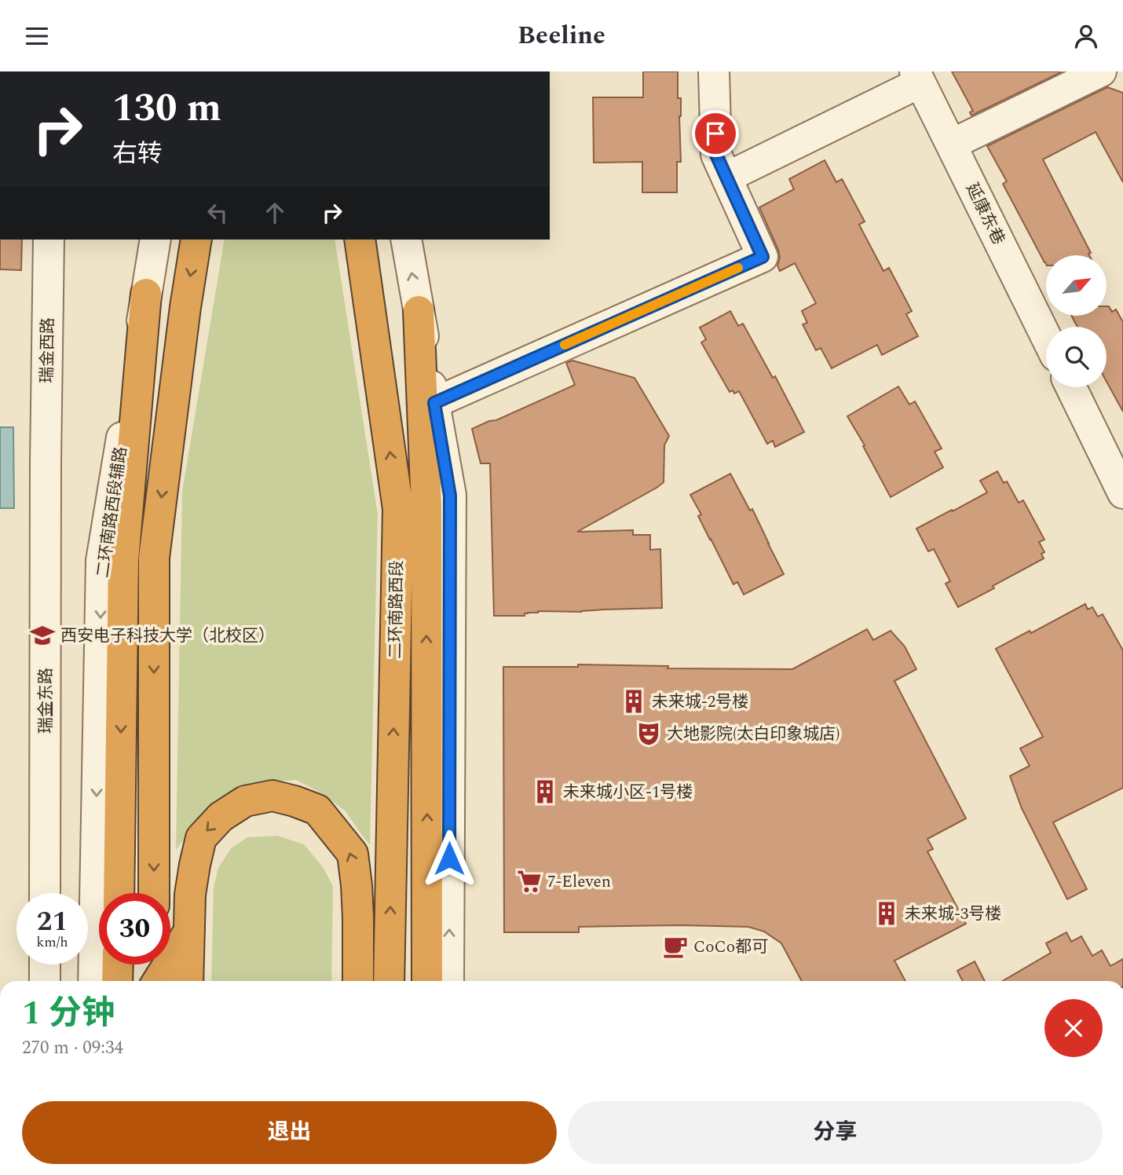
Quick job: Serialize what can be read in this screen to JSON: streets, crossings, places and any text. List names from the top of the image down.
{
  "streets": {
    "highway": ["二环南路西段"],
    "street": [
      "延康东巷",
      "瑞金西路",
      "二环南路西段辅路",
      "瑞金东路"
    ]
  },
  "crossings": [
    ["瑞金西路", "瑞金东路"]
  ],
  "one_way": ["二环南路西段辅路"],
  "places": {
    "school or university": ["西安电子科技大学（北校区）"],
    "building": ["未来城-2号楼", "未来城小区-1号楼", "未来城-3号楼"],
    "theatre": ["大地影院(太白印象城店)"],
    "supermarket": ["7-Eleven"],
    "cafe": ["CoCo都可"]
  },
  "north": "top right",
  "page": {
    "header": "Beeline",
    "turn": ["130 m", "右转"],
    "speed": "21 km/h",
    "limit": "30",
    "heading": ["1 分钟", "270 m · 09:34"],
    "buttons": ["退出", "分享"]
  }
}
